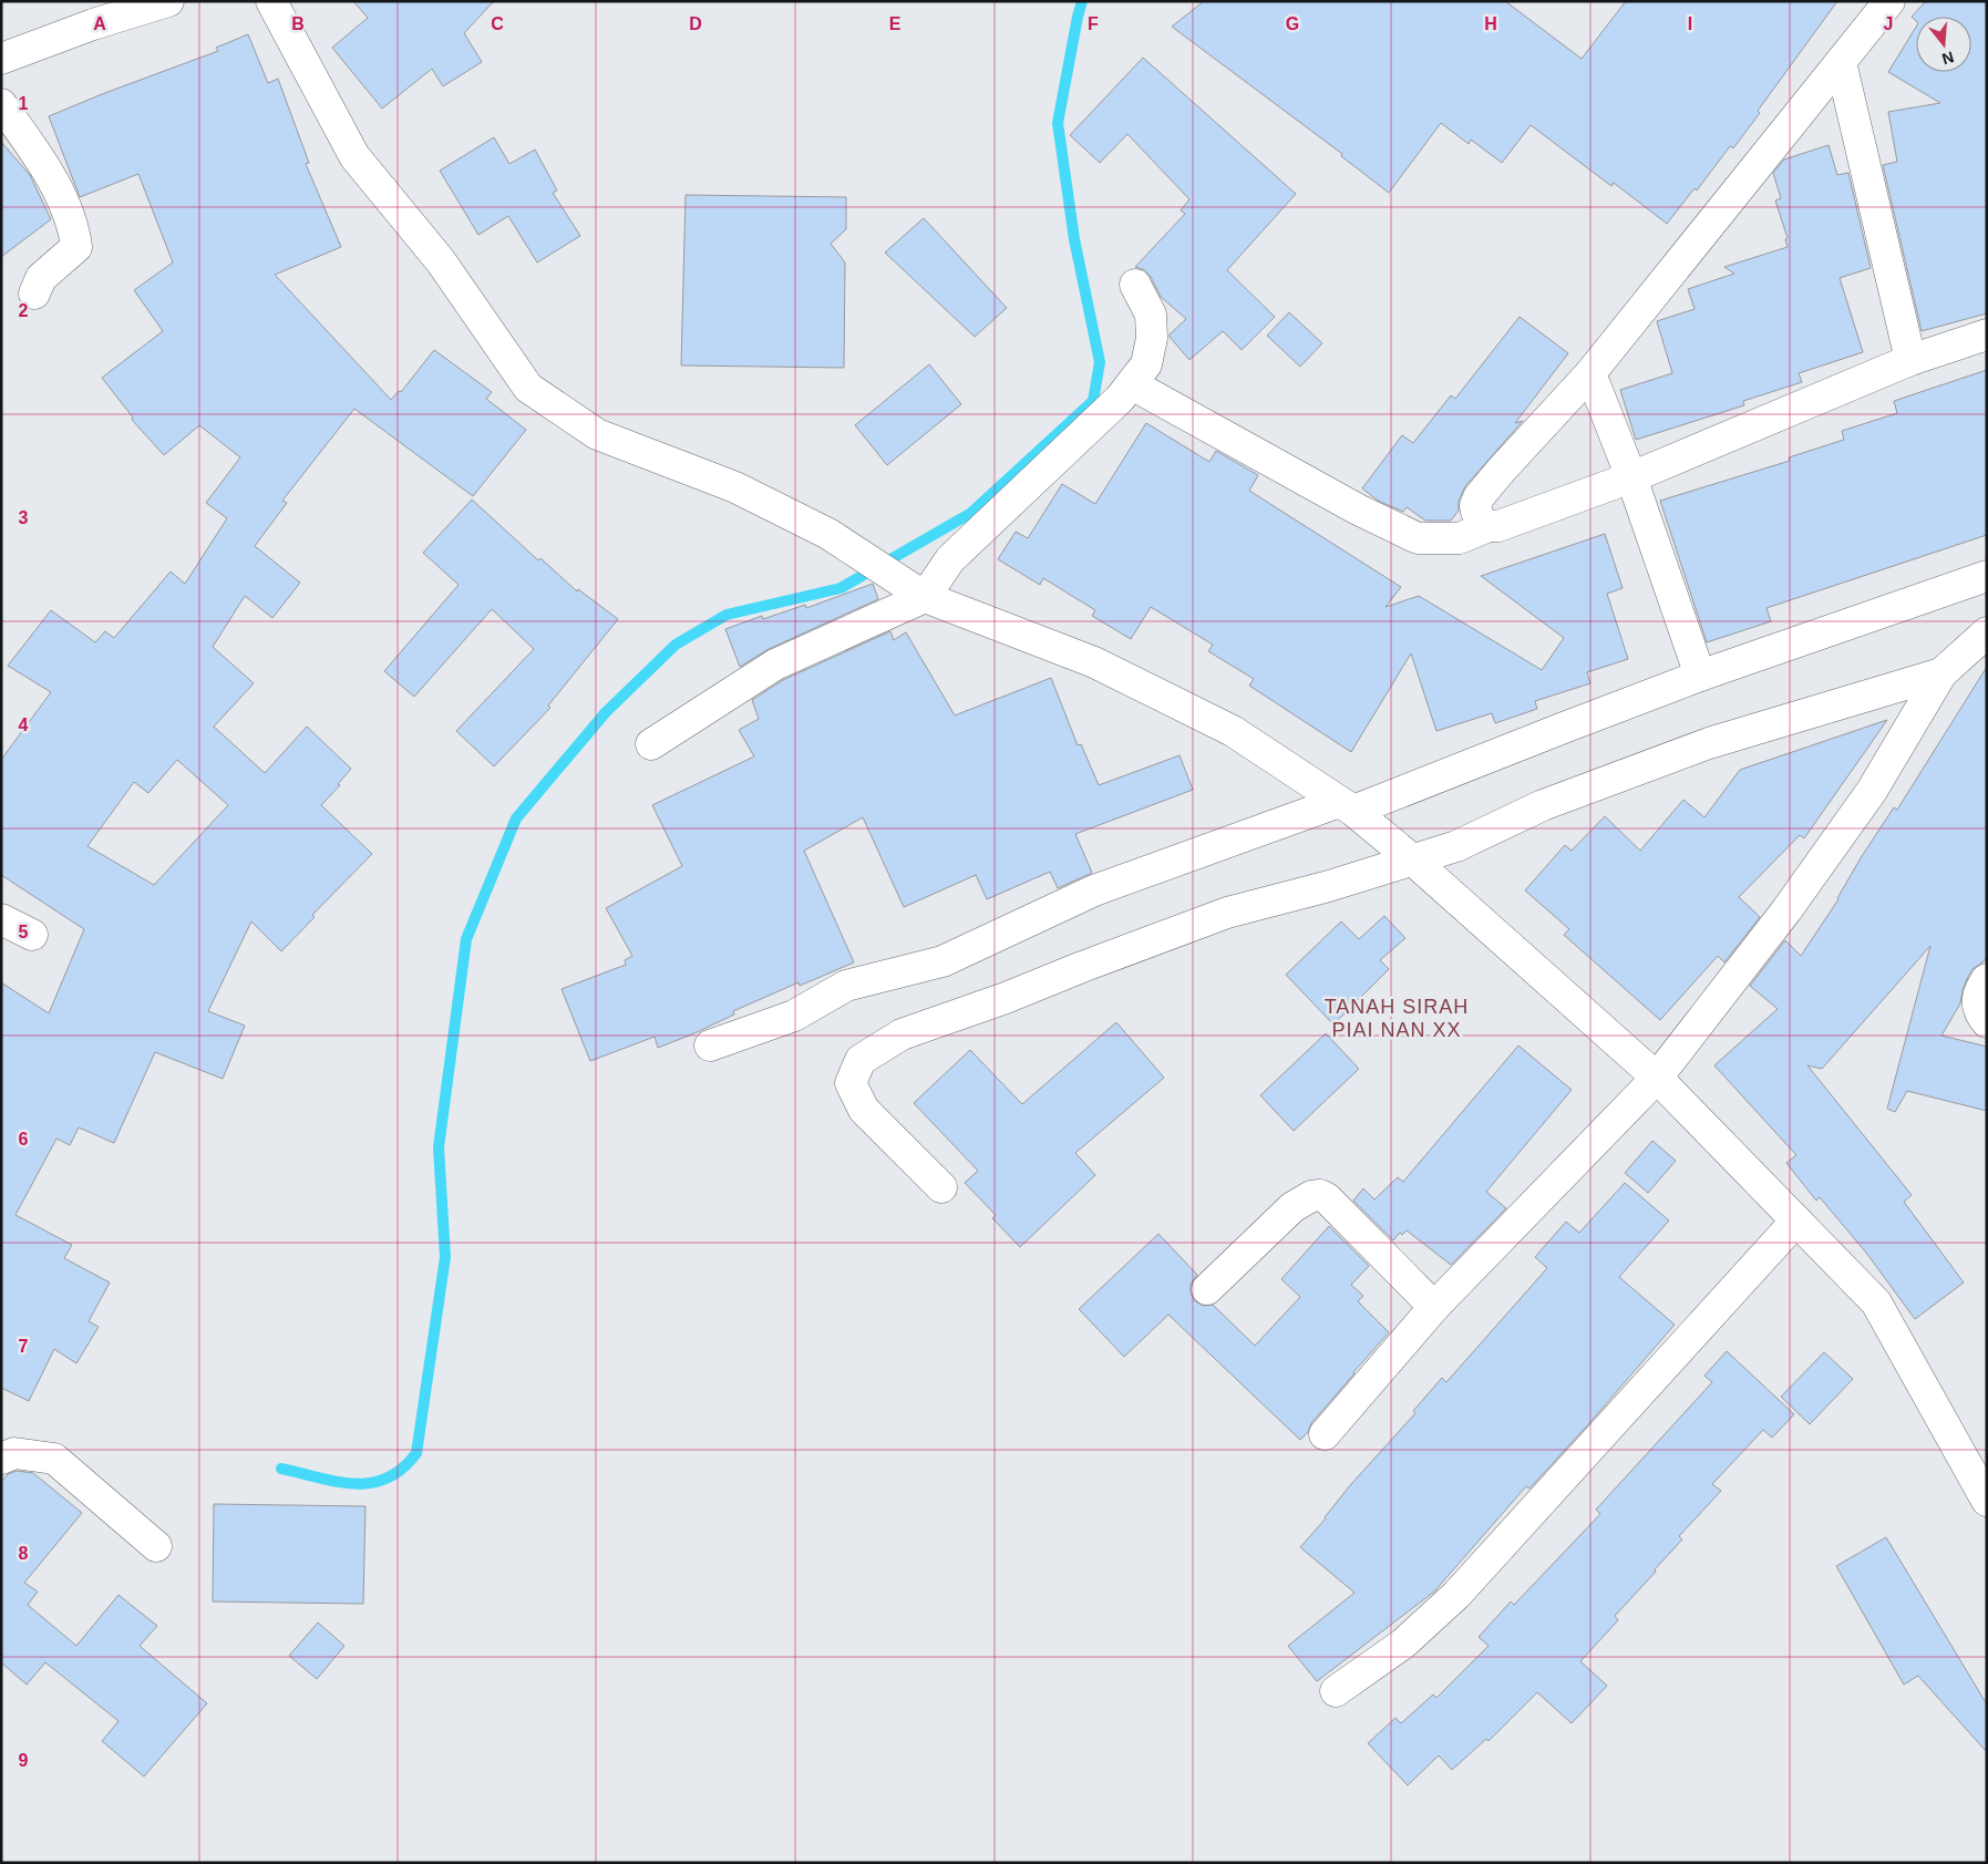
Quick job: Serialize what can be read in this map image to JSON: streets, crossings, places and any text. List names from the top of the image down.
{
  "districts": ["TANAH SIRAH PIAI NAN XX"],
  "north": "bottom",
  "grid": {
    "columns": [
      "A",
      "B",
      "C",
      "D",
      "E",
      "F",
      "G",
      "H",
      "I",
      "J"
    ],
    "rows": [
      "1",
      "2",
      "3",
      "4",
      "5",
      "6",
      "7",
      "8",
      "9"
    ]
  }
}
